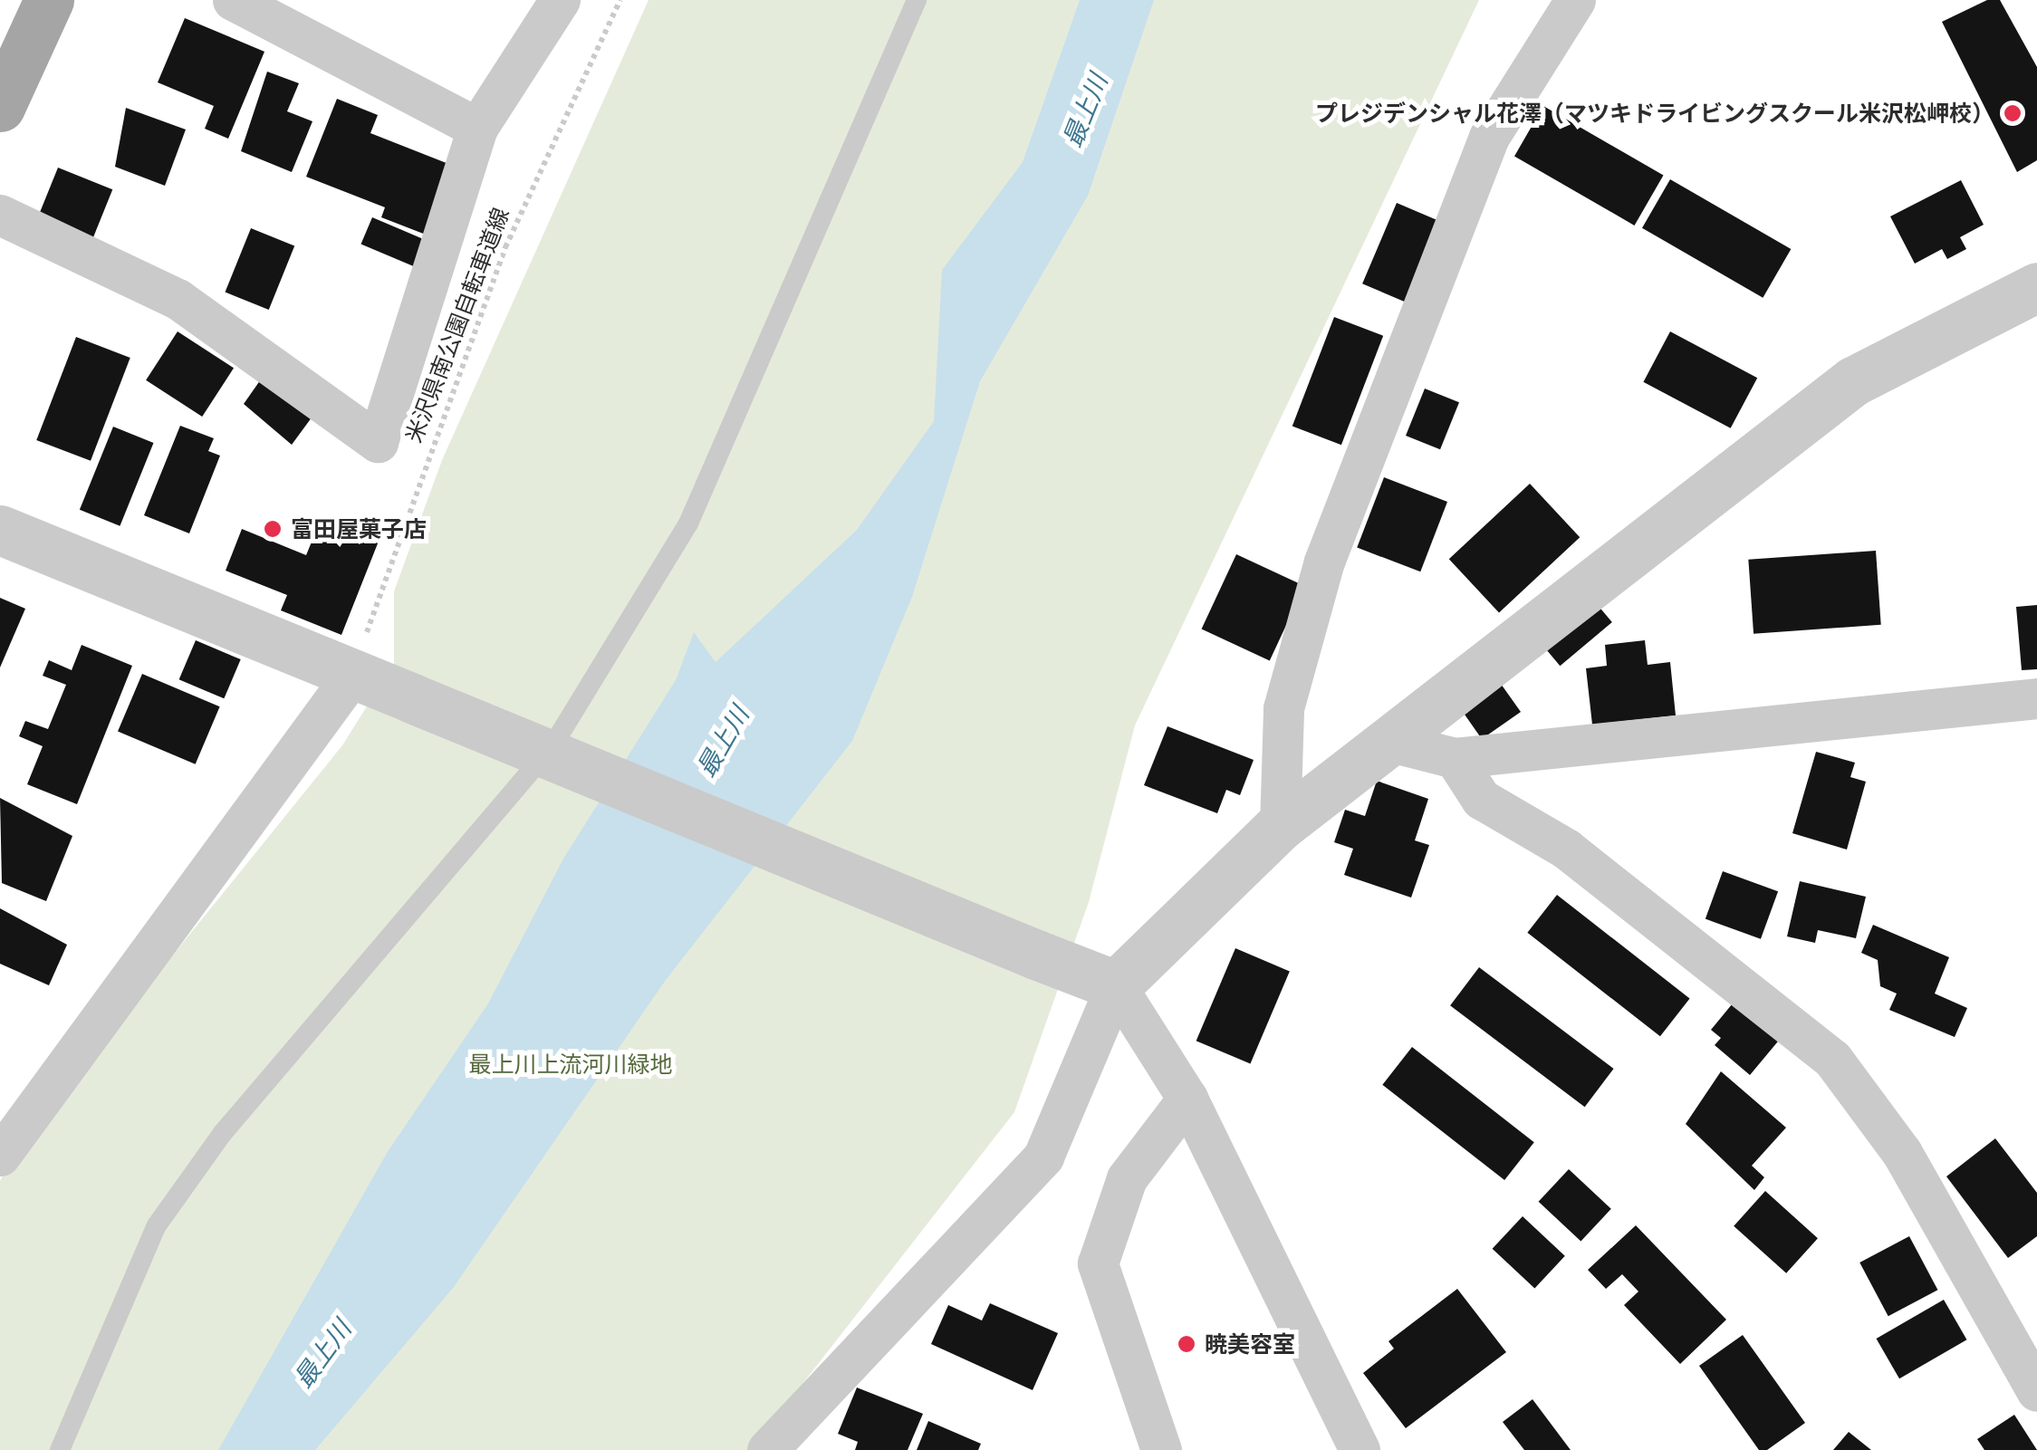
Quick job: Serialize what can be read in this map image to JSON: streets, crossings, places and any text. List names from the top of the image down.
{
  "streets": {
    "path": ["米沢県南公園自転車道線"]
  },
  "water": ["最上川"],
  "parks": ["最上川上流河川緑地"],
  "places": ["プレジデンシャル花澤（マツキドライビングスクール米沢松岬校）", "富田屋菓子店", "暁美容室"]
}
